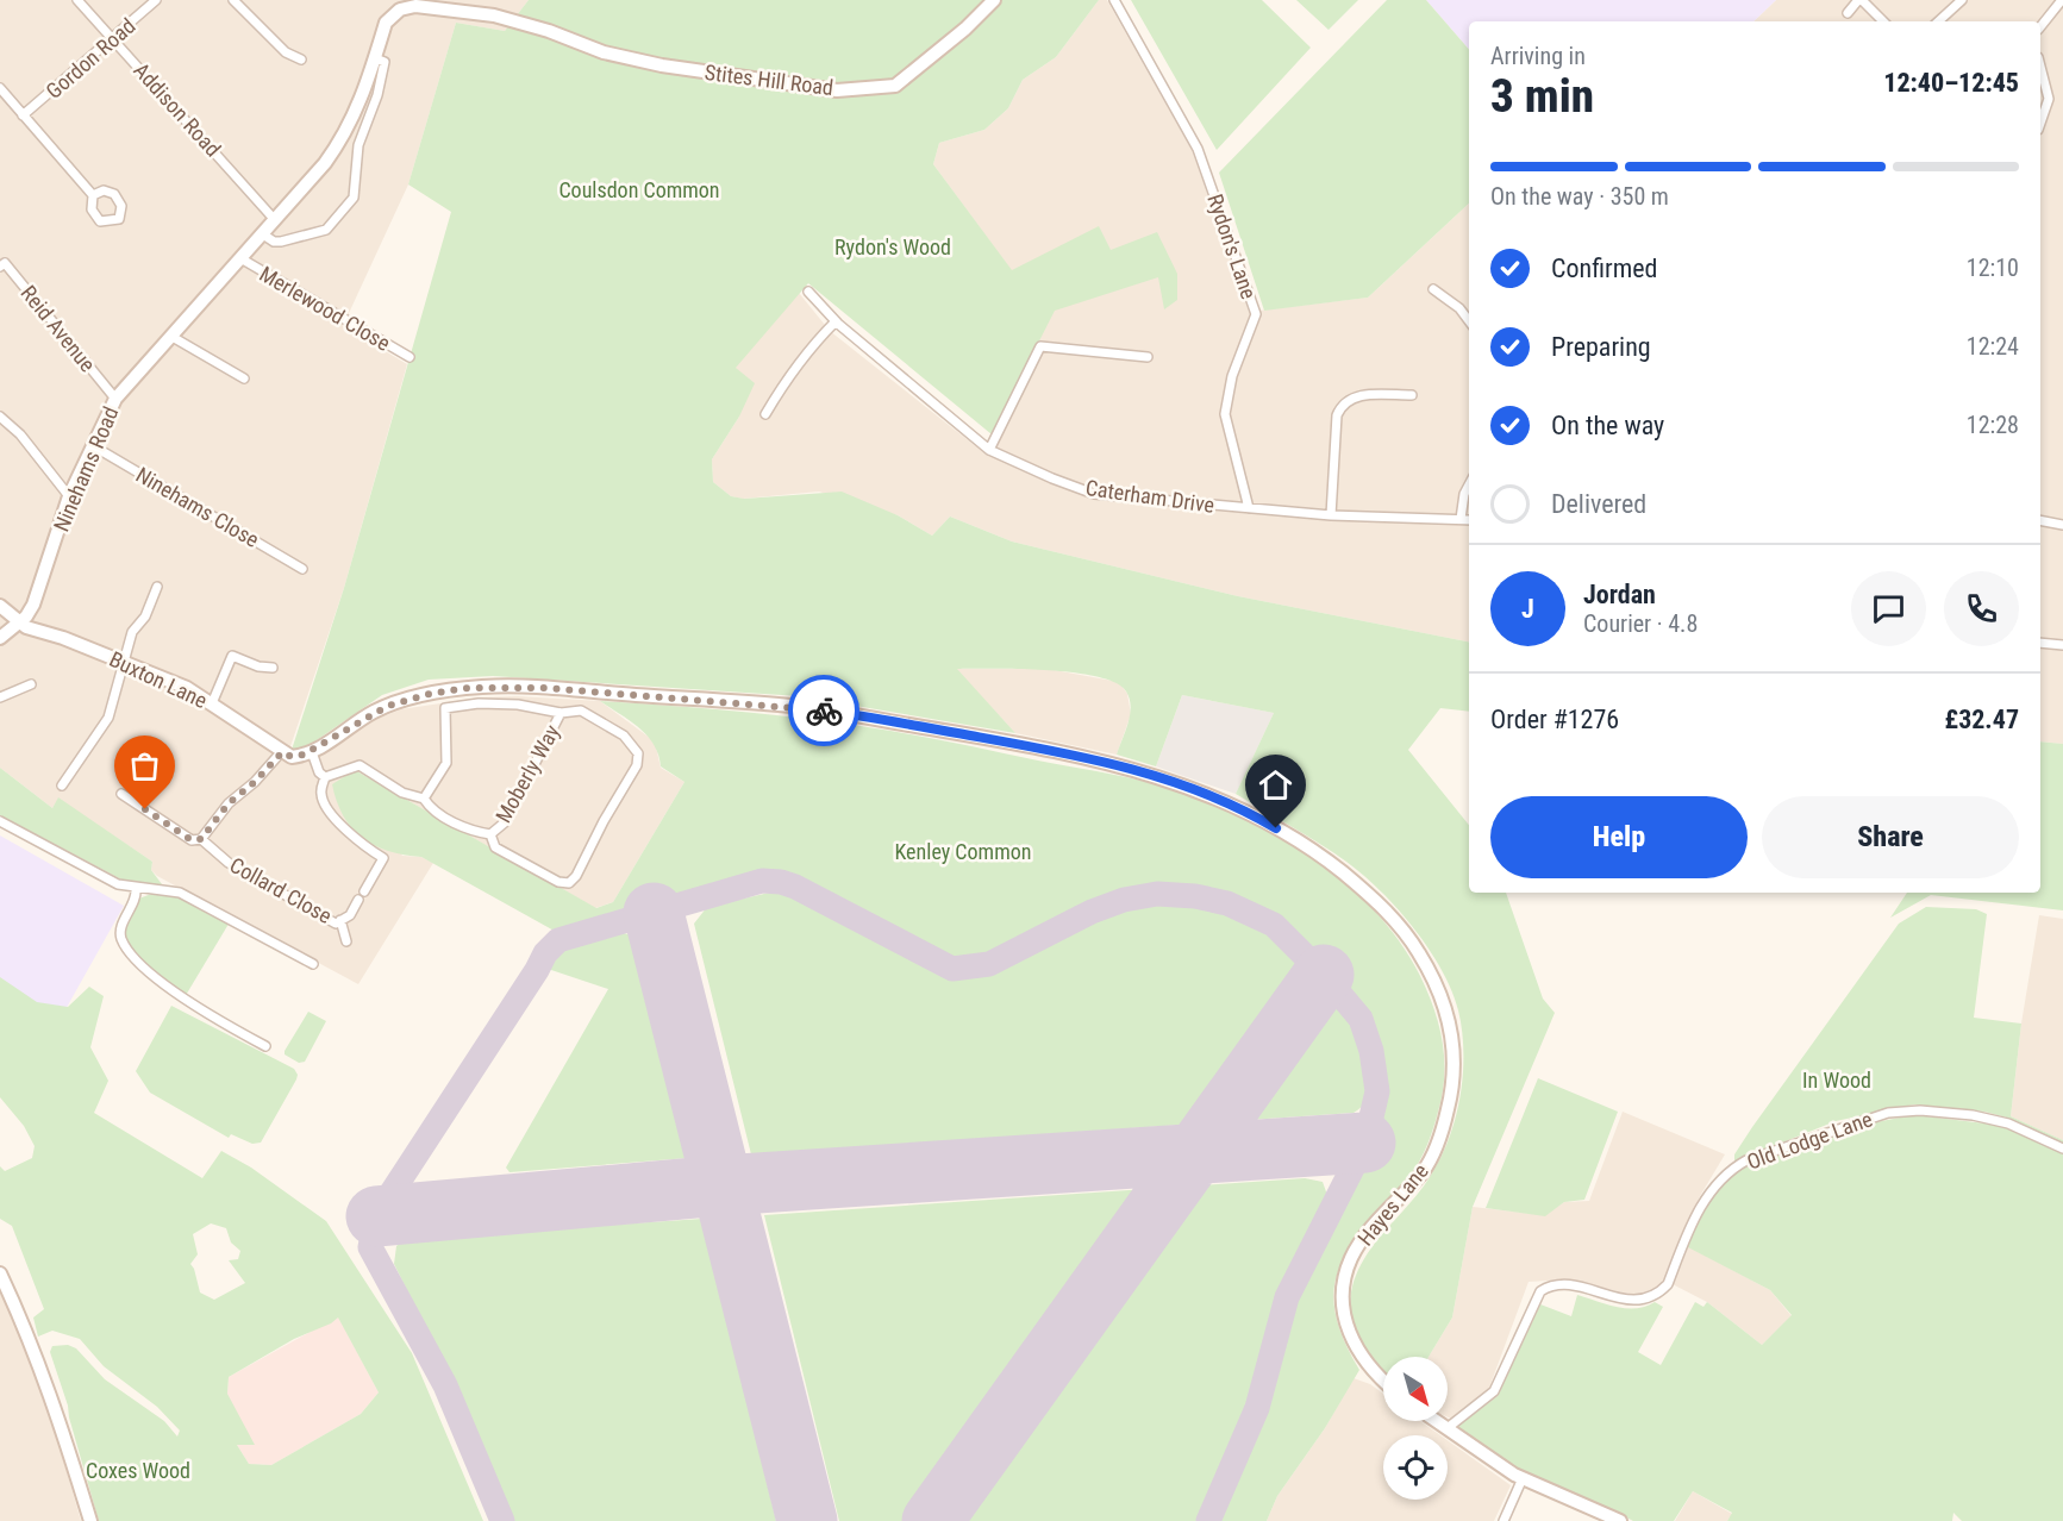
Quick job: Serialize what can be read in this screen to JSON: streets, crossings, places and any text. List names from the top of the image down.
{
  "streets": {
    "street": [
      "Gordon Road",
      "Stites Hill Road",
      "Addison Road",
      "Rydon's Lane",
      "Merlewood Close",
      "Reid Avenue",
      "Ninehams Road",
      "Caterham Drive",
      "Ninehams Close",
      "Buxton Lane",
      "Moberly Way",
      "Collard Close",
      "Old Lodge Lane",
      "Hayes Lane"
    ]
  },
  "crossings": [
    ["Gordon Road", "Addison Road"],
    ["Stites Hill Road", "Ninehams Road"],
    ["Addison Road", "Ninehams Road"],
    ["Rydon's Lane", "Caterham Drive"],
    ["Merlewood Close", "Ninehams Road"],
    ["Reid Avenue", "Ninehams Road"],
    ["Ninehams Road", "Ninehams Close"],
    ["Ninehams Road", "Buxton Lane"]
  ],
  "parks": [
    "Coulsdon Common",
    "Rydon's Wood",
    "Kenley Common",
    "In Wood",
    "Coxes Wood"
  ],
  "north": "bottom right",
  "page": {
    "heading": ["3 min", "Arriving in", "12:40–12:45"],
    "panel": [
      "Jordan",
      "Courier · 4.8",
      "Order #1276",
      "£32.47"
    ],
    "bar": "On the way · 350 m",
    "list": [
      ["Confirmed", "12:10"],
      ["Preparing", "12:24"],
      ["On the way", "12:28"],
      "Delivered"
    ],
    "round": "J",
    "buttons": ["Help", "Share"]
  }
}
